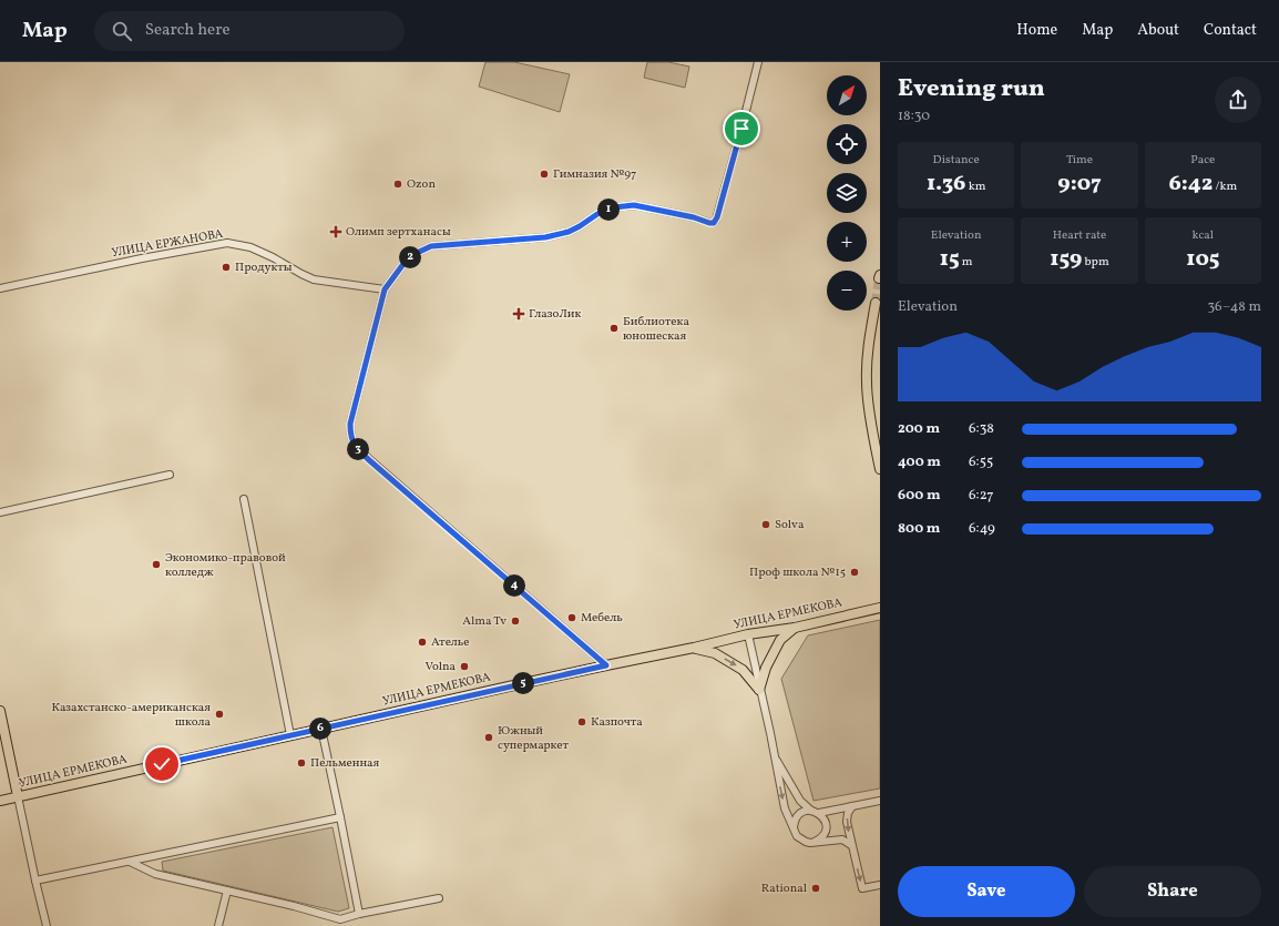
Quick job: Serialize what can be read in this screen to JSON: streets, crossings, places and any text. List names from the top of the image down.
{
  "streets": {
    "main road": ["УЛИЦА ЕРМЕКОВА"],
    "street": ["УЛИЦА ЕРЖАНОВА"]
  },
  "places": {
    "other": [
      "Гимназия №97",
      "Ozon",
      "Продукты",
      "Библиотека юношеская",
      "Solva",
      "Экономико-правовой колледж",
      "Проф школа №15",
      "Мебель",
      "Alma Tv",
      "Ателье",
      "Volna",
      "Казахстанско-американская школа",
      "Казпочта",
      "Южный супермаркет",
      "Пельменная",
      "Rational"
    ],
    "health": ["Олимп зертханасы", "ГлазоЛик"]
  },
  "north": "top right",
  "page": {
    "header": "Map",
    "search": "Search here",
    "nav": [
      "Home",
      "Map",
      "About",
      "Contact"
    ],
    "heading": ["Evening run", "18:30"],
    "map_buttons": ["+", "−"],
    "stats": [
      ["Distance", "1.36 km"],
      ["Time", "9:07"],
      ["Pace", "6:42 /km"],
      ["Elevation", "15 m"],
      ["Heart rate", "159 bpm"],
      ["kcal", "105"]
    ],
    "pins": [
      "1",
      "2",
      "3",
      "4",
      "5",
      "6"
    ],
    "chart": ["Elevation", "36–48 m"],
    "list": [
      {
        "name": "200 m",
        "note": "6:38"
      },
      {
        "name": "400 m",
        "note": "6:55"
      },
      {
        "name": "600 m",
        "note": "6:27"
      },
      {
        "name": "800 m",
        "note": "6:49"
      }
    ],
    "buttons": ["Save", "Share"]
  }
}
